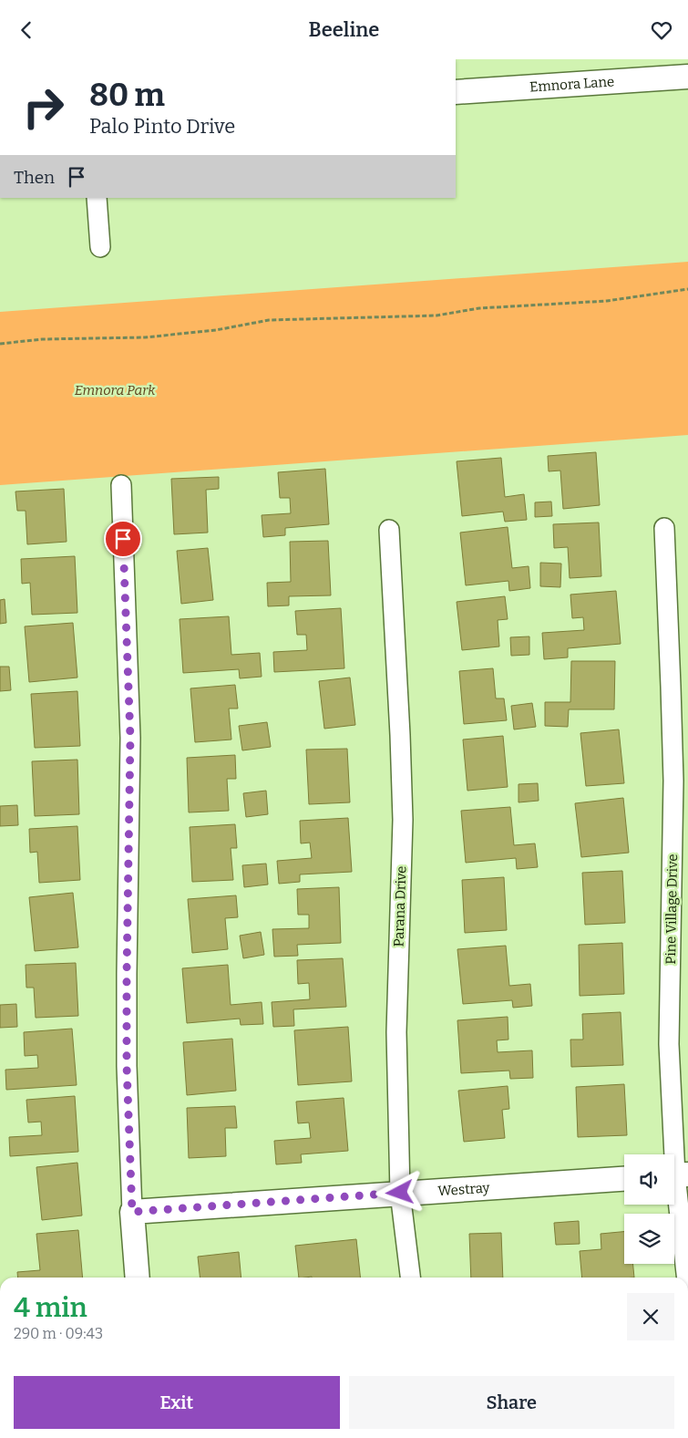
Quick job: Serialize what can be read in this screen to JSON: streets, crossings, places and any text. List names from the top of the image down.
{
  "streets": {
    "street": [
      "Emnora Lane",
      "Parana Drive",
      "Pine Village Drive",
      "Westray"
    ]
  },
  "crossings": [
    ["Parana Drive", "Westray"]
  ],
  "parks": ["Emnora Park"],
  "page": {
    "header": "Beeline",
    "turn": ["80 m", "Palo Pinto Drive"],
    "then": "Then",
    "heading": ["4 min", "290 m · 09:43"],
    "buttons": ["Exit", "Share"]
  }
}
